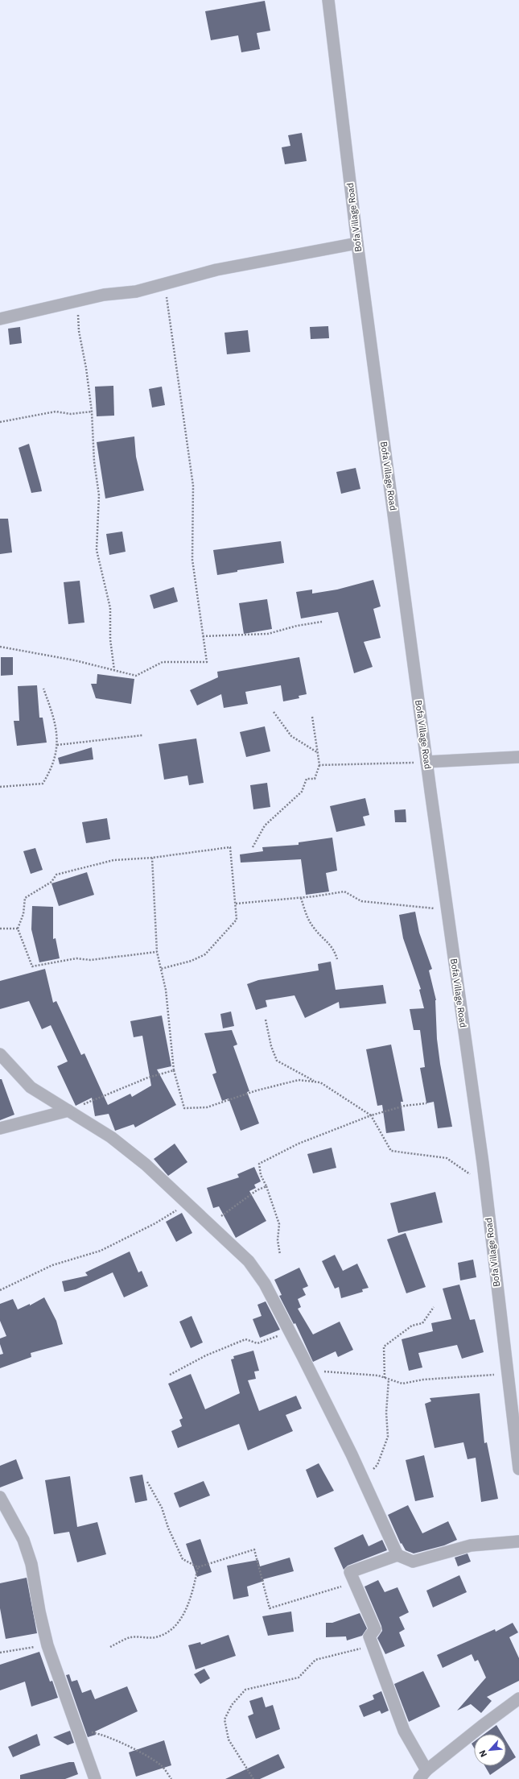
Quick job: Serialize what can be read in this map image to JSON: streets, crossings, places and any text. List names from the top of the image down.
{
  "streets": {
    "street": ["Bofa Village Road"]
  },
  "north": "bottom left"
}
